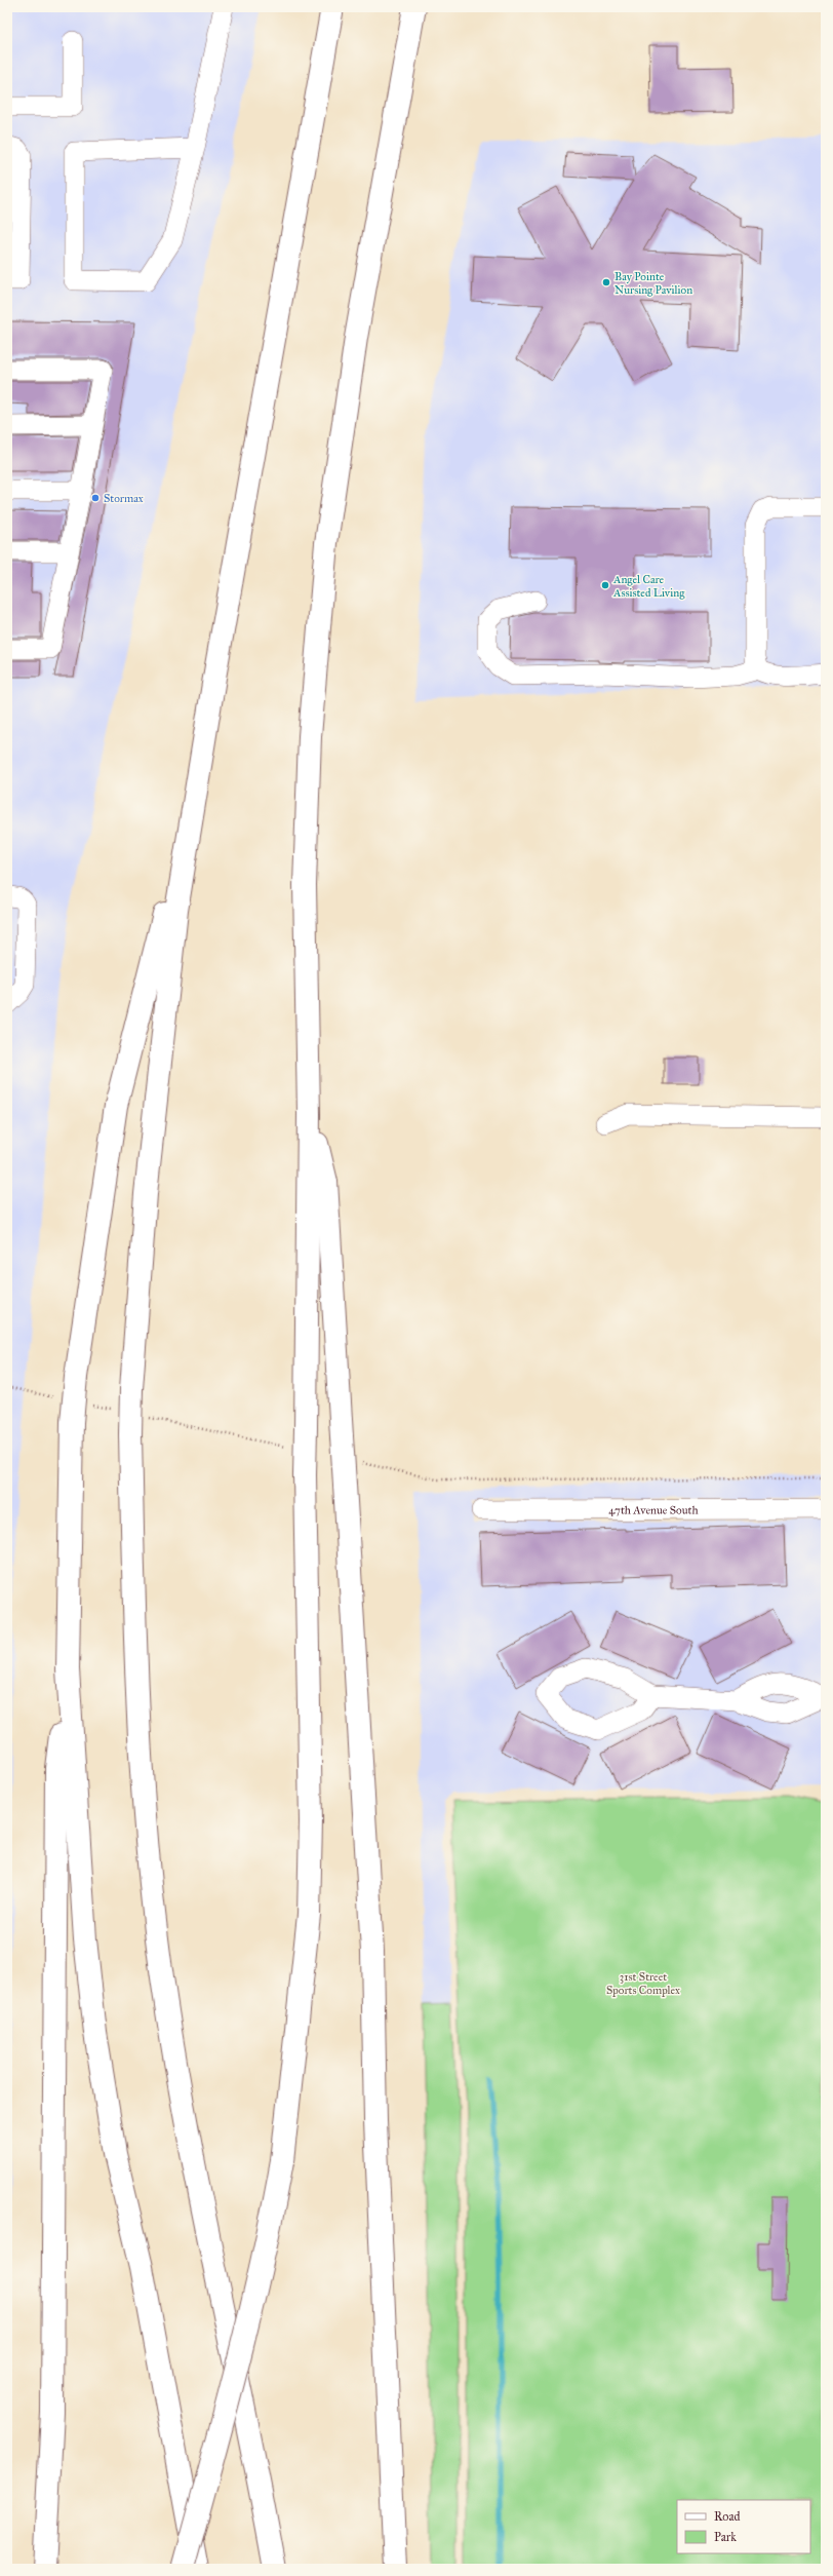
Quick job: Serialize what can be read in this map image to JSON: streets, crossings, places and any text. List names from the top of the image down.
{
  "streets": {
    "street": ["47th Avenue South"]
  },
  "parks": ["31st Street Sports Complex"],
  "places": ["Bay Pointe Nursing Pavilion", "Stormax", "Angel Care Assisted Living"],
  "legend": ["Road", "Park"]
}
